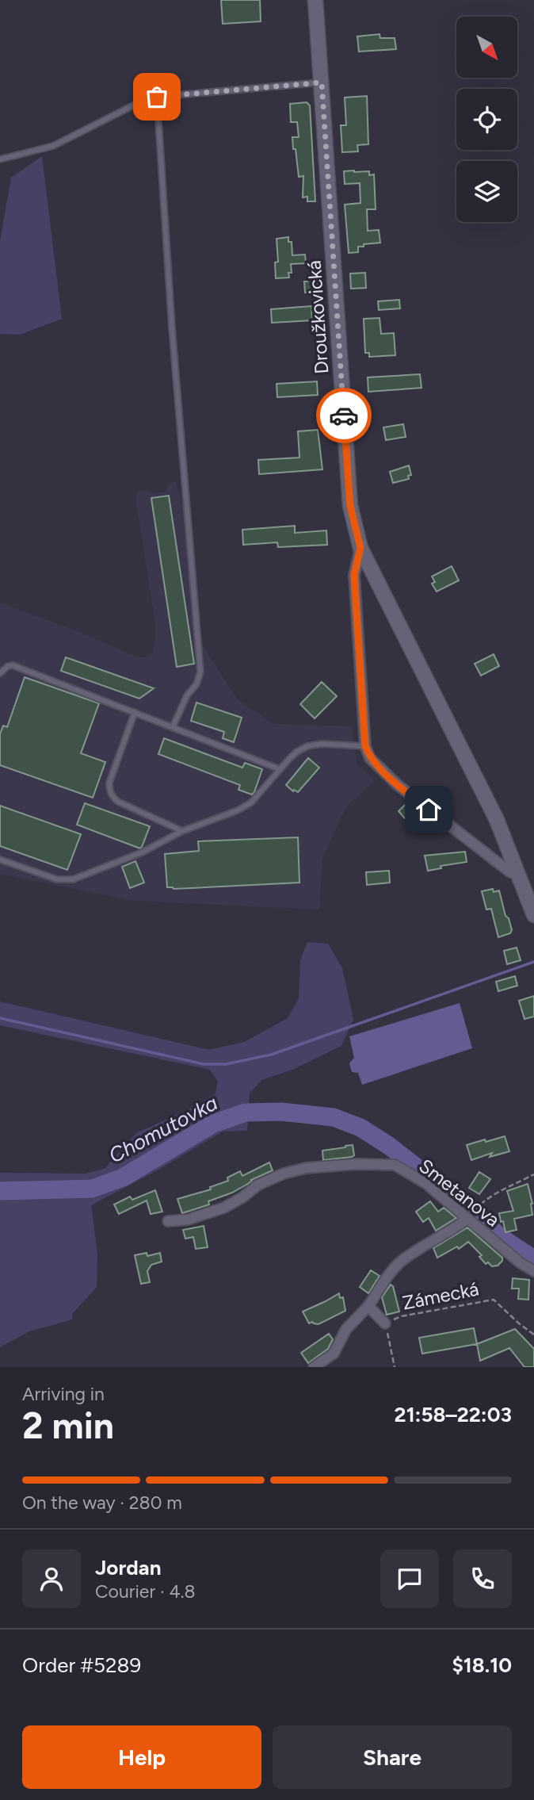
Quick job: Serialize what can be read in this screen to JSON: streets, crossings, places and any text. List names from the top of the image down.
{
  "streets": {
    "street": ["Droužkovická", "Smetanova"],
    "path": ["Zámecká"]
  },
  "water": ["Chomutovka"],
  "north": "bottom right",
  "page": {
    "heading": ["2 min", "Arriving in", "21:58–22:03"],
    "panel": [
      "Jordan",
      "Courier · 4.8",
      "Order #5289",
      "$18.10"
    ],
    "bar": "On the way · 280 m",
    "buttons": ["Help", "Share"]
  }
}
